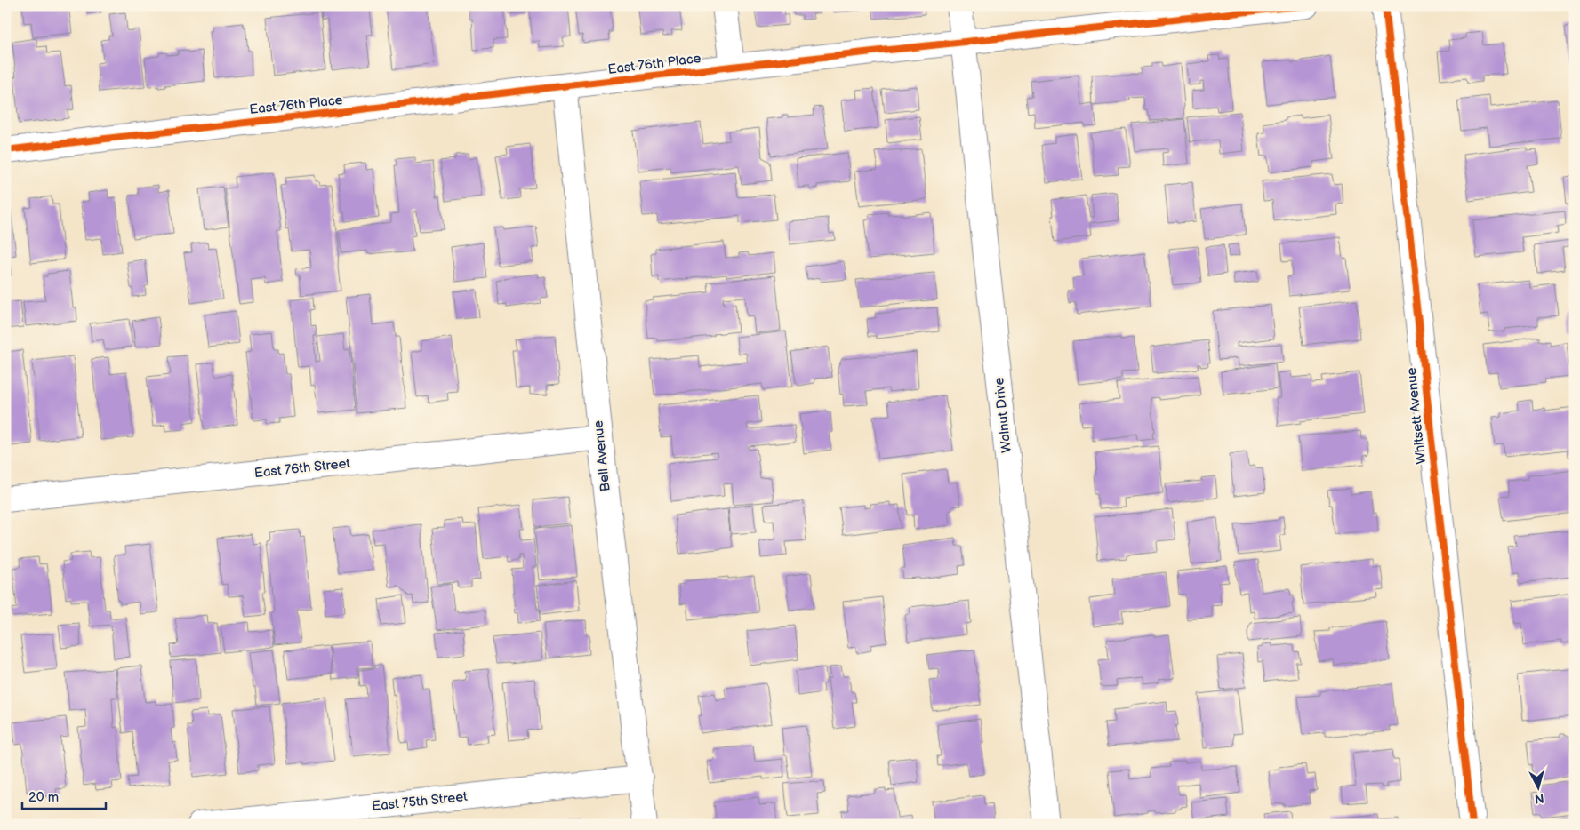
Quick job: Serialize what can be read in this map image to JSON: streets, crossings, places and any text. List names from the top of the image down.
{
  "streets": {
    "street": [
      "East 76th Place",
      "Walnut Drive",
      "Whitsett Avenue",
      "Bell Avenue",
      "East 76th Street",
      "East 75th Street"
    ]
  },
  "crossings": [
    ["East 76th Place", "Walnut Drive"],
    ["East 76th Place", "Bell Avenue"],
    ["Bell Avenue", "East 76th Street"],
    ["Bell Avenue", "East 75th Street"]
  ],
  "scale_bar": "20 m",
  "north": "bottom"
}
